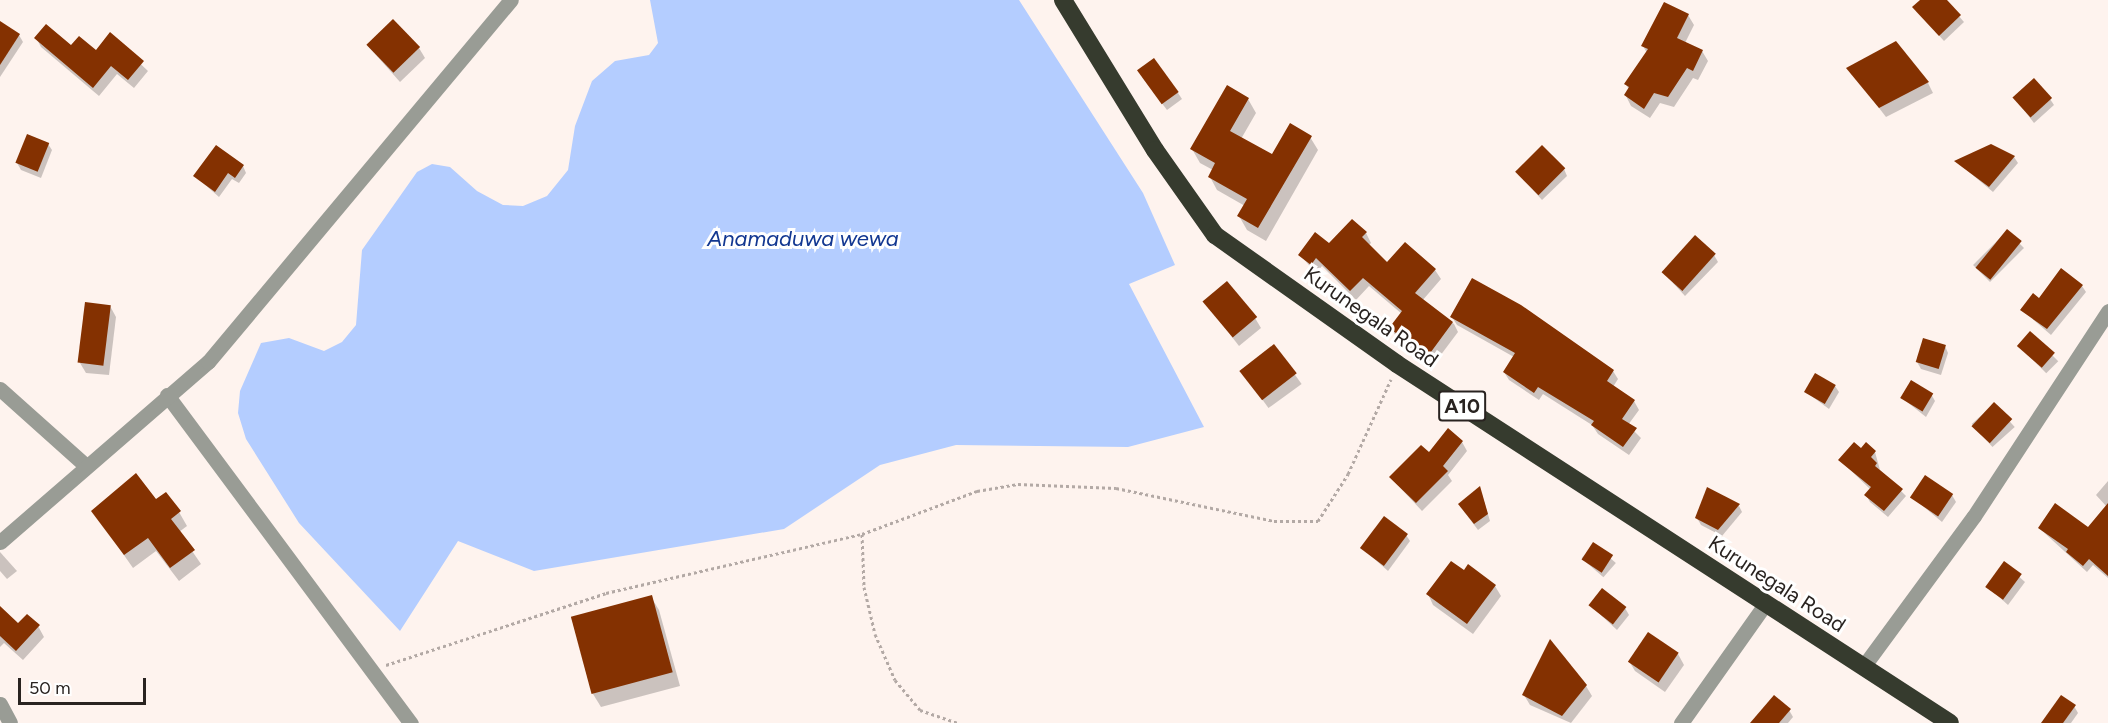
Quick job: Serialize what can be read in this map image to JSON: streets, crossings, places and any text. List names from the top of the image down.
{
  "streets": {
    "highway": ["Kurunegala Road", "A10"]
  },
  "water": ["Anamaduwa wewa"],
  "scale_bar": "50 m"
}
